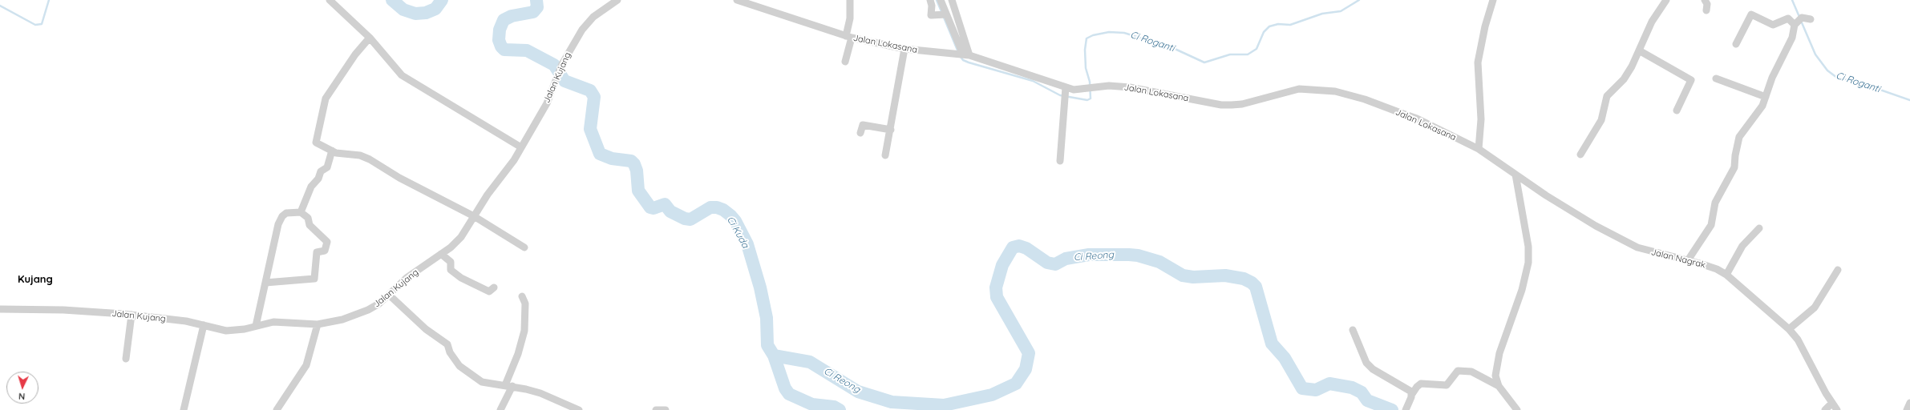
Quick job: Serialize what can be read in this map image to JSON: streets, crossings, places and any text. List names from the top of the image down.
{
  "streets": {
    "street": ["Jalan Lokasana", "Jalan Kujang", "Jalan Nagrak"]
  },
  "crossings": [
    ["Jalan Lokasana", "Jalan Nagrak"]
  ],
  "districts": ["Kujang"],
  "water": ["Ci Roganti", "Ci Kuda", "Ci Reong"],
  "north": "bottom"
}
